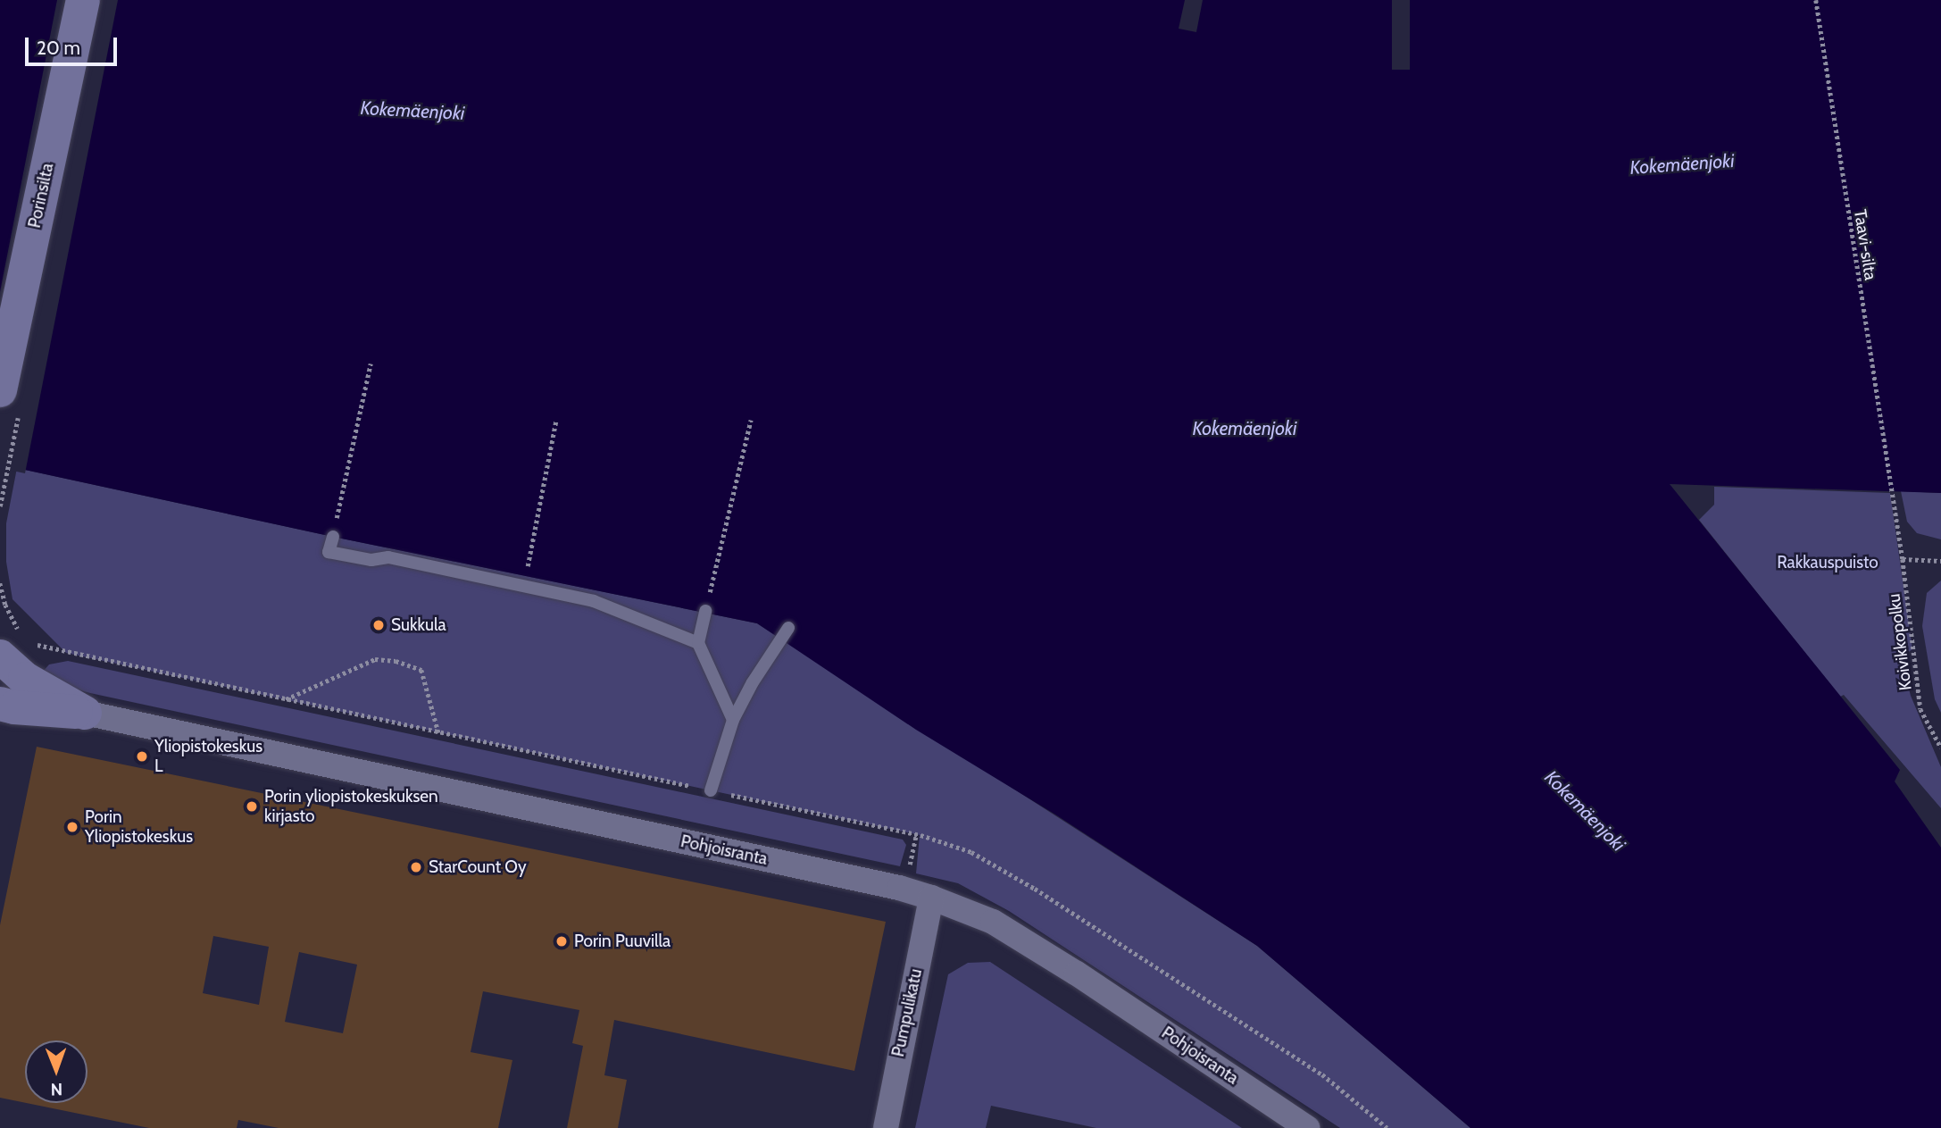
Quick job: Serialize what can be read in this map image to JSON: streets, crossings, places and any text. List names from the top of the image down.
{
  "streets": {
    "main road": ["Porinsilta", "Pohjoisranta"],
    "street": ["Pumpulikatu"],
    "path": ["Taavi-silta", "Koivikkopolku"]
  },
  "crossings": [
    ["Taavi-silta", "Koivikkopolku"],
    ["Pohjoisranta", "Pumpulikatu"]
  ],
  "water": ["Kokemäenjoki"],
  "parks": ["Rakkauspuisto"],
  "places": [
    "Sukkula",
    "Yliopistokeskus L",
    "Porin yliopistokeskuksen kirjasto",
    "Porin Yliopistokeskus",
    "StarCount Oy",
    "Porin Puuvilla"
  ],
  "scale_bar": "20 m",
  "north": "bottom"
}
